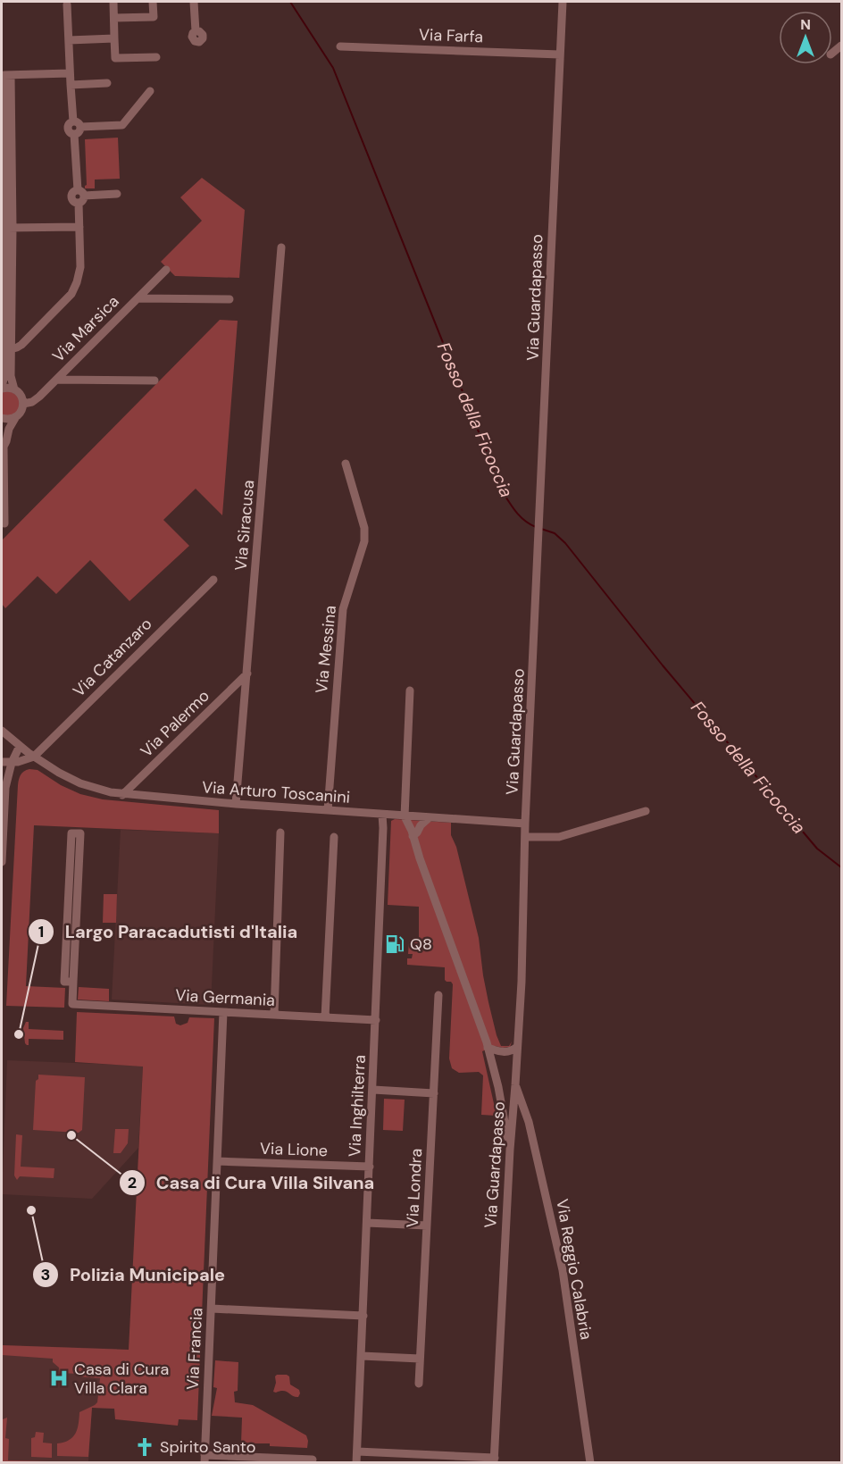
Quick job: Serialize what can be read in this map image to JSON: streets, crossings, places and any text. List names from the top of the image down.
{
  "streets": {
    "street": [
      "Via Farfa",
      "Via Guardapasso",
      "Via Marsica",
      "Via Siracusa",
      "Via Messina",
      "Via Catanzaro",
      "Via Palermo",
      "Via Arturo Toscanini",
      "Via Germania",
      "Via Inghilterra",
      "Via Lione",
      "Via Londra",
      "Via Reggio Calabria",
      "Via Francia"
    ]
  },
  "crossings": [
    ["Via Farfa", "Via Guardapasso"],
    ["Via Guardapasso", "Via Arturo Toscanini"],
    ["Via Guardapasso", "Via Reggio Calabria"],
    ["Via Siracusa", "Via Palermo"],
    ["Via Siracusa", "Via Arturo Toscanini"],
    ["Via Messina", "Via Arturo Toscanini"],
    ["Via Catanzaro", "Via Arturo Toscanini"],
    ["Via Palermo", "Via Arturo Toscanini"],
    ["Via Arturo Toscanini", "Via Inghilterra"],
    ["Via Germania", "Via Inghilterra"],
    ["Via Germania", "Via Francia"],
    ["Via Inghilterra", "Via Lione"],
    ["Via Lione", "Via Francia"]
  ],
  "water": ["Fosso della Ficoccia"],
  "places": {
    "fuel station": ["Q8"],
    "other": ["Largo Paracadutisti d'Italia", "Casa di Cura Villa Silvana", "Polizia Municipale"],
    "hospital": ["Casa di Cura Villa Clara"],
    "church": ["Spirito Santo"]
  },
  "north": "top"
}
